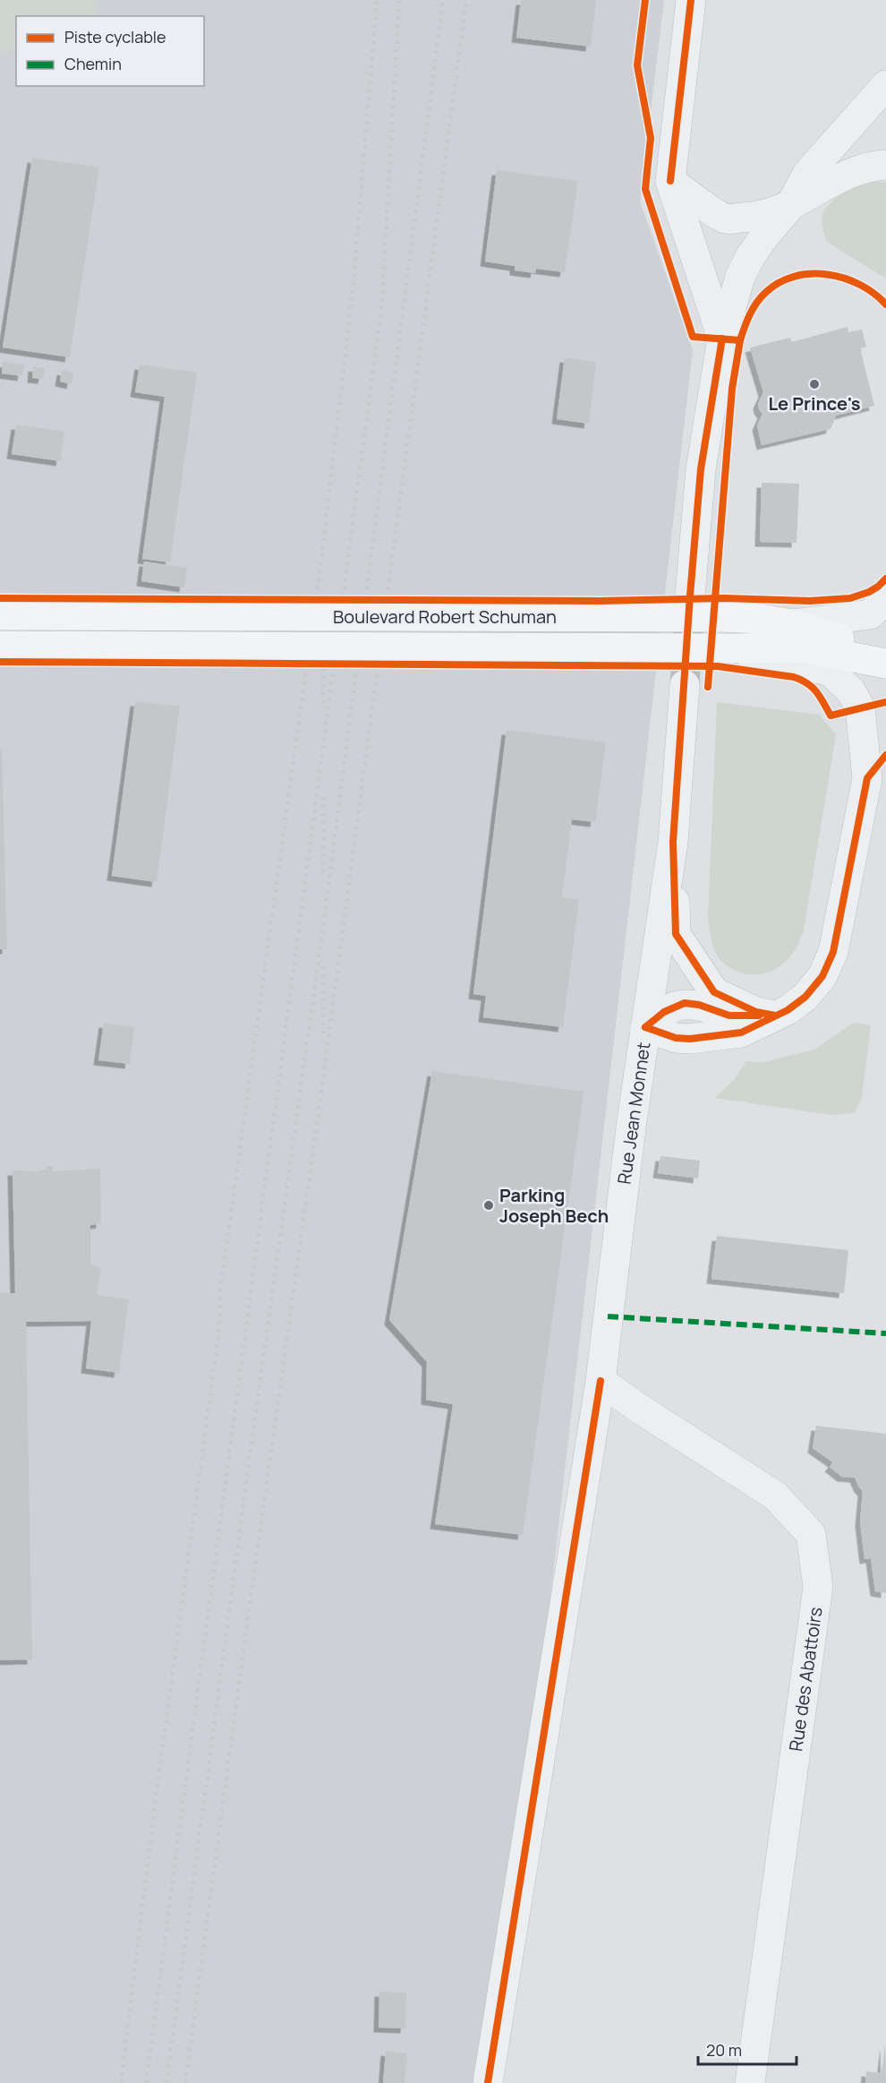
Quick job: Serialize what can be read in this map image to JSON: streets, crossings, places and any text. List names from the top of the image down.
{
  "streets": {
    "main road": ["Boulevard Robert Schuman"],
    "street": ["Rue Jean Monnet", "Rue des Abattoirs"]
  },
  "crossings": [
    ["Rue Jean Monnet", "Rue des Abattoirs"]
  ],
  "places": ["Le Prince's", "Parking Joseph Bech"],
  "legend": ["Piste cyclable", "Chemin"],
  "scale_bar": "20 m"
}
